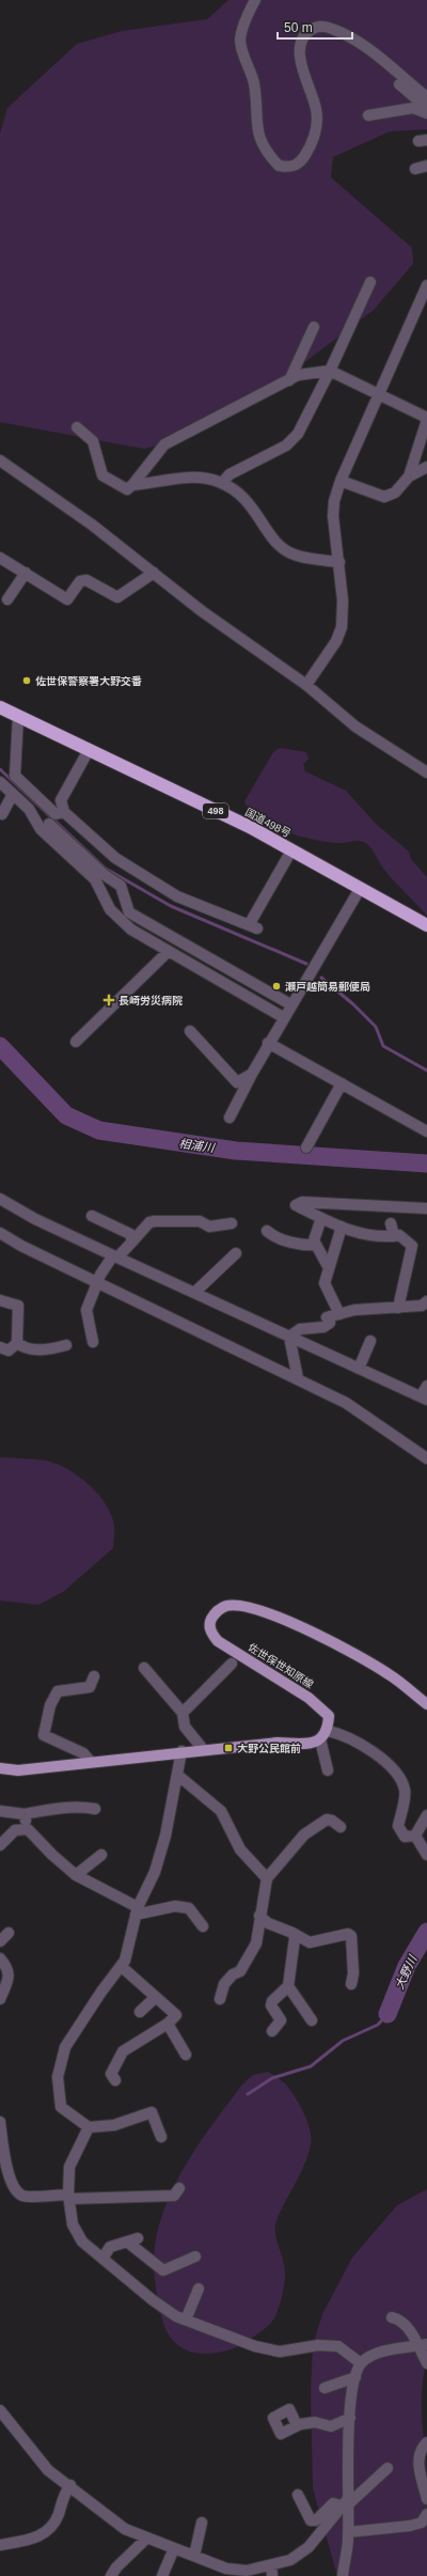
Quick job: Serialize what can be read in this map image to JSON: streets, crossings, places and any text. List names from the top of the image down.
{
  "streets": {
    "highway": ["498", "国道498号"],
    "main road": ["佐世保世知原線"]
  },
  "water": ["相浦川", "大野川"],
  "places": {
    "other": ["佐世保警察署大野交番", "瀬戸越簡易郵便局"],
    "health": ["長崎労災病院"],
    "transit": ["大野公民館前"]
  },
  "scale_bar": "50 m"
}
